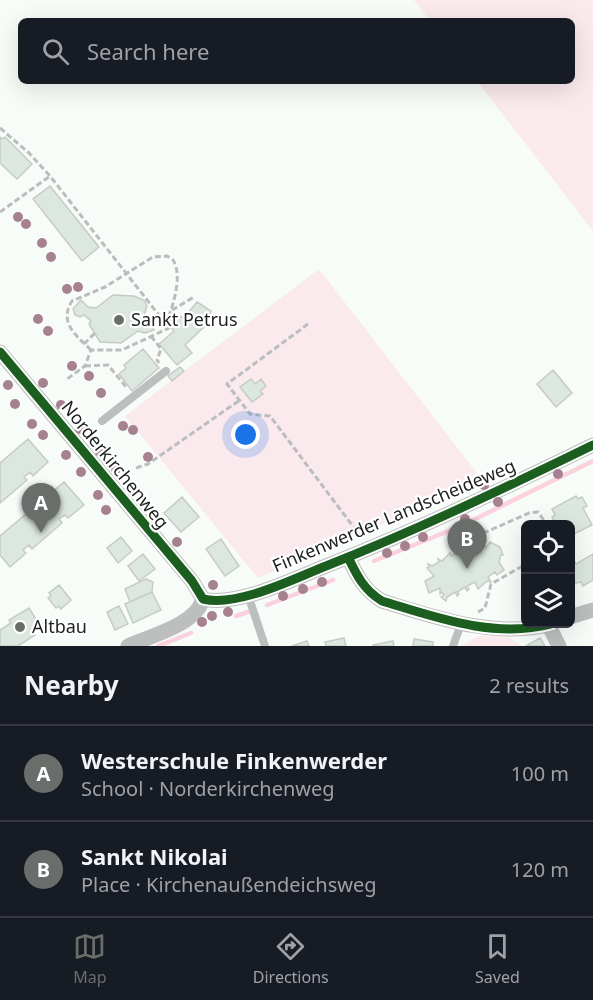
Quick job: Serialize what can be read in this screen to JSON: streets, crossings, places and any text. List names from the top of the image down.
{
  "streets": {
    "street": ["Norderkirchenweg", "Finkenwerder Landscheideweg"]
  },
  "crossings": [
    ["Norderkirchenweg", "Finkenwerder Landscheideweg"]
  ],
  "places": ["Sankt Petrus", "Altbau"],
  "page": {
    "search": "Search here",
    "pins": ["A", "B"],
    "heading": ["Nearby", "2 results"],
    "list": [
      {
        "mark": "A",
        "name": "Westerschule Finkenwerder",
        "note": "School · Norderkirchenweg",
        "value": "100 m"
      },
      {
        "mark": "B",
        "name": "Sankt Nikolai",
        "note": "Place · Kirchenaußendeichsweg",
        "value": "120 m"
      }
    ],
    "nav": ["Map", "Directions", "Saved"]
  }
}
